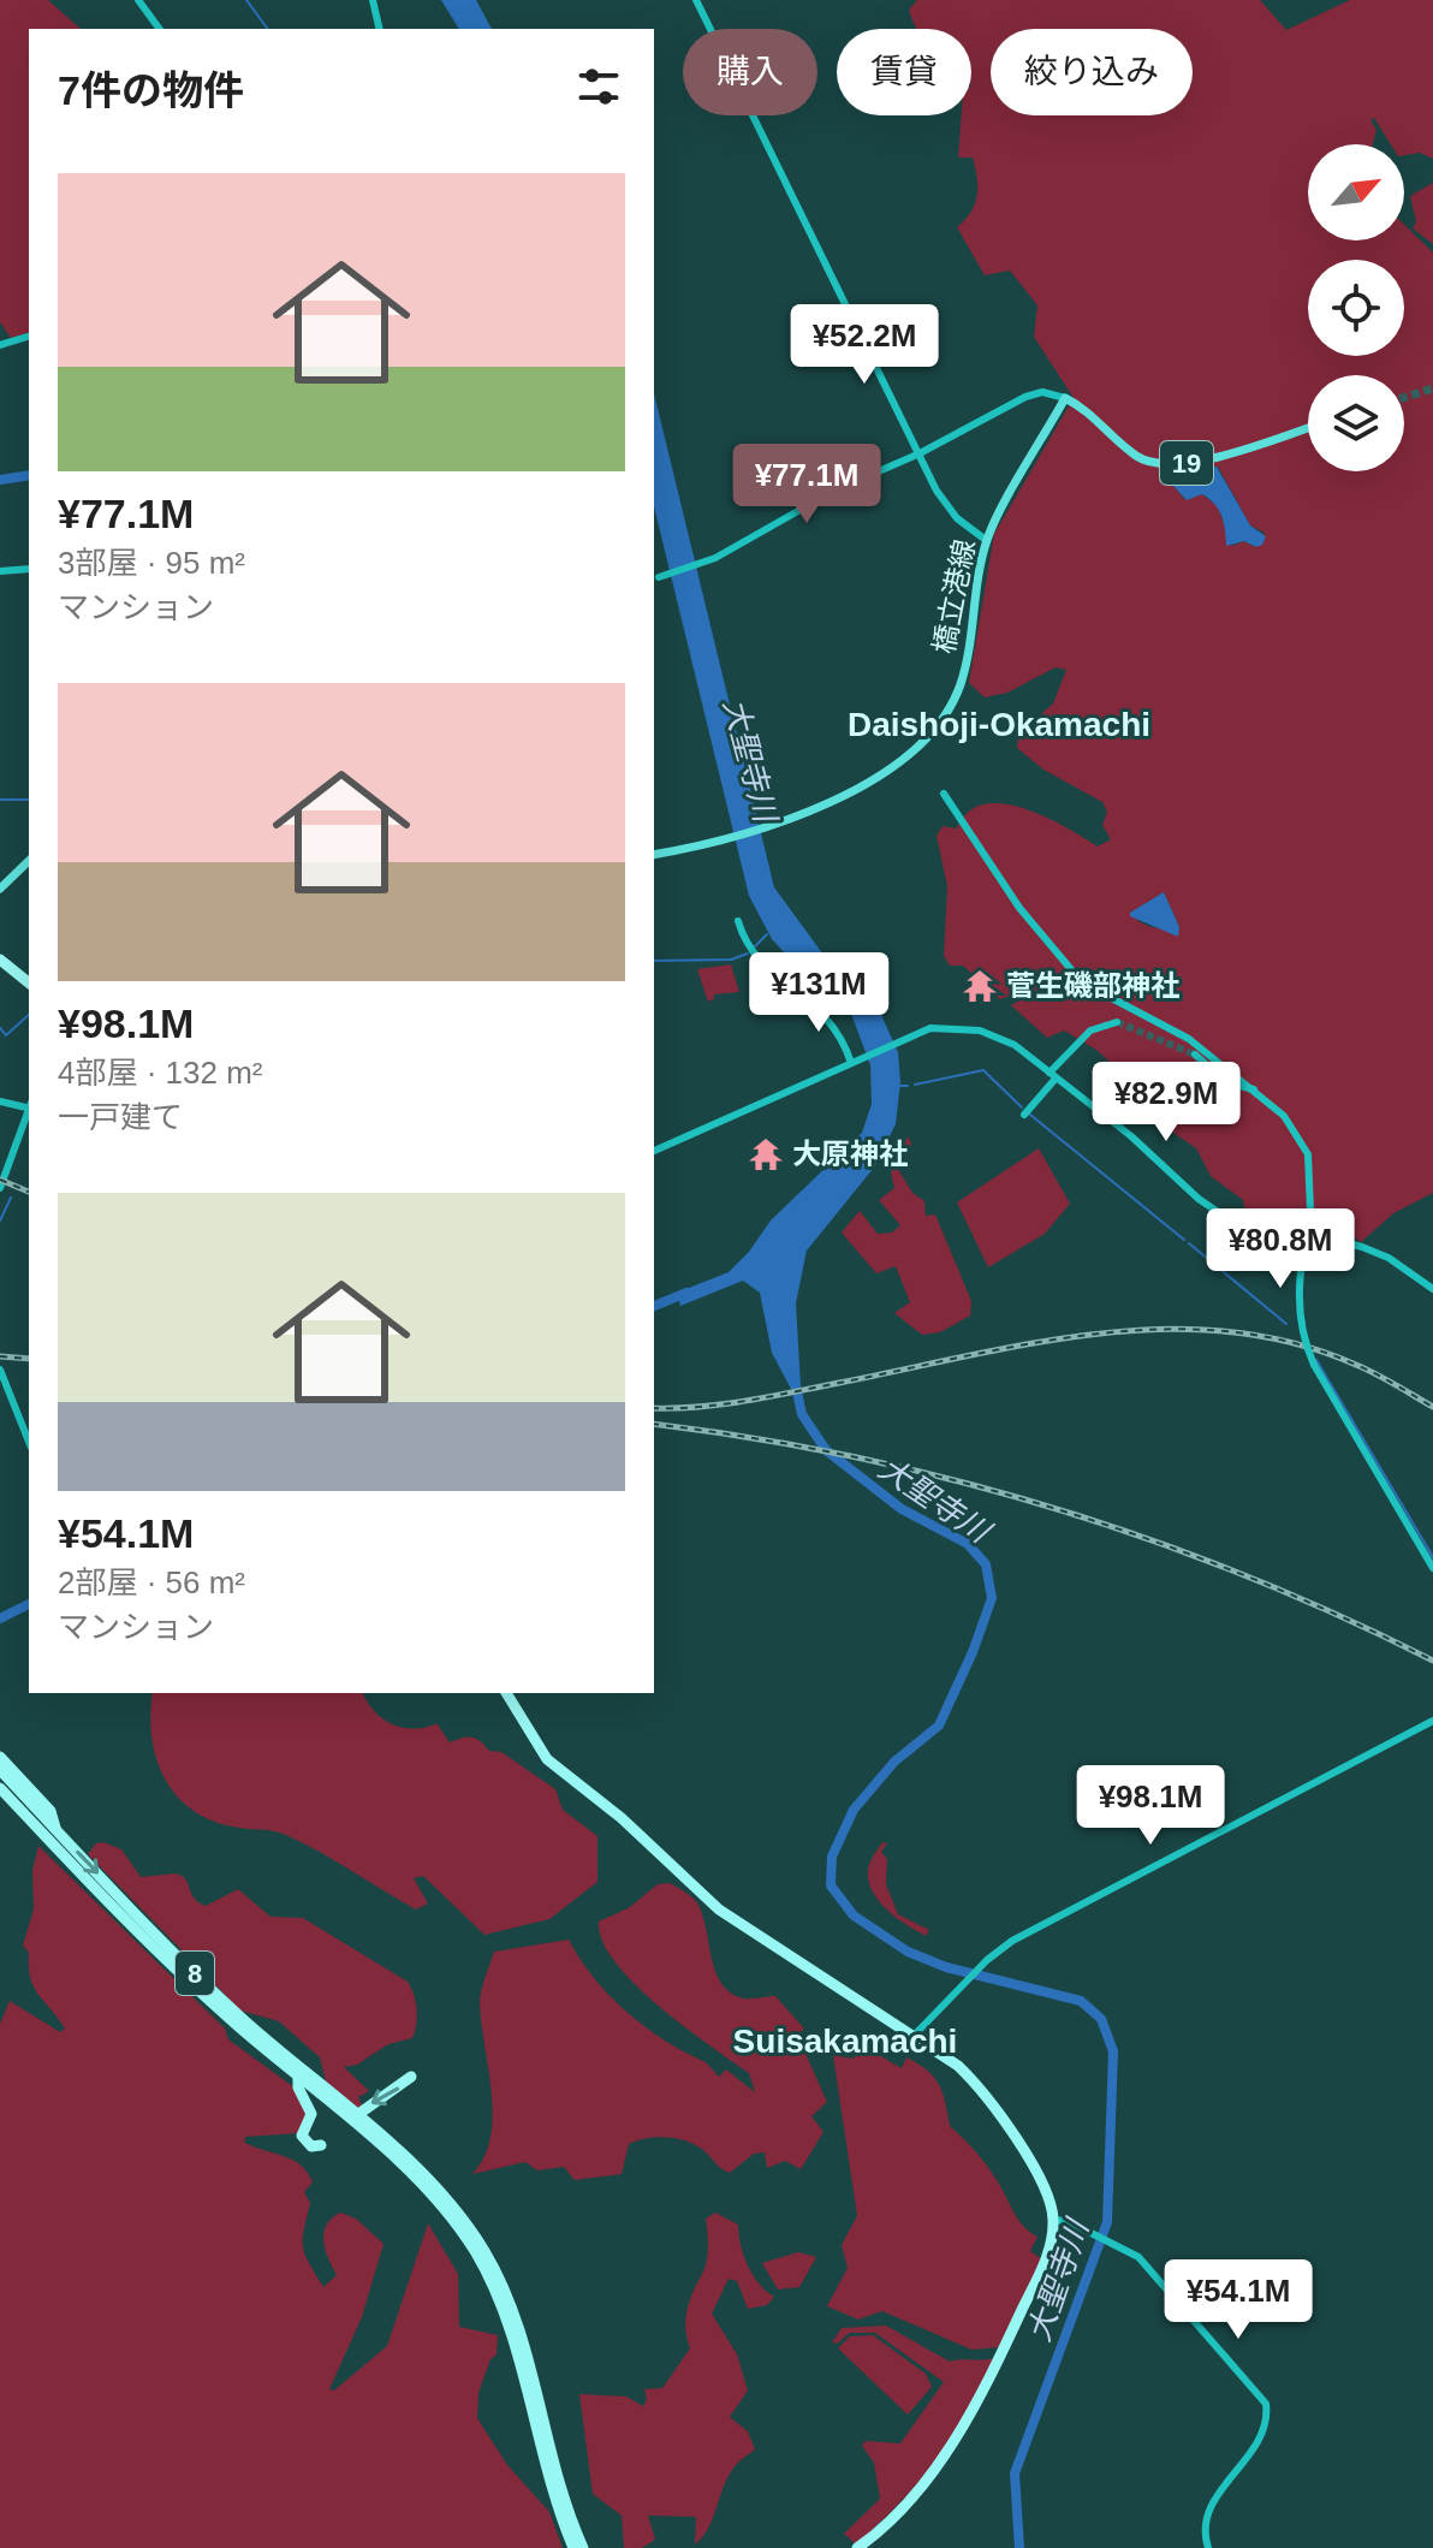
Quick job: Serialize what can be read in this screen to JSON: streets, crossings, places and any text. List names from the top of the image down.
{
  "streets": {
    "highway": ["8"],
    "main road": ["19", "橋立港線"]
  },
  "crossings": [
    ["19", "橋立港線"]
  ],
  "districts": ["Daishoji-Okamachi", "Suisakamachi"],
  "water": ["大聖寺川"],
  "places": {
    "temple": ["菅生磯部神社", "大原神社"]
  },
  "north": "top right",
  "page": {
    "chip": ["購入", "賃貸", "絞り込み"],
    "heading": "7件の物件",
    "list": [
      {
        "name": "¥77.1M",
        "note": "3部屋 · 95 m² · マンション"
      },
      {
        "name": "¥98.1M",
        "note": "4部屋 · 132 m² · 一戸建て"
      },
      {
        "name": "¥54.1M",
        "note": "2部屋 · 56 m² · マンション"
      }
    ],
    "price": [
      "¥52.2M",
      "¥77.1M",
      "¥131M",
      "¥82.9M",
      "¥80.8M",
      "¥98.1M",
      "¥54.1M"
    ]
  }
}
